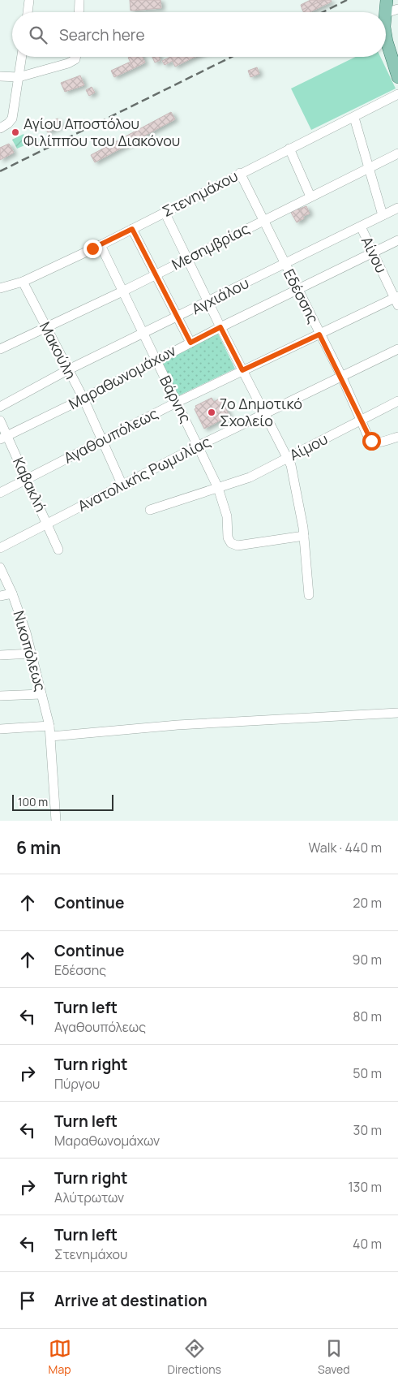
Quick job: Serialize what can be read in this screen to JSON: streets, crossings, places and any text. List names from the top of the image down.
{
  "streets": {
    "street": [
      "Στενημάχου",
      "Μεσημβρίας",
      "Αίνου",
      "Αγχιάλου",
      "Εδέσσης",
      "Μακούλη",
      "Μαραθωνομάχων",
      "Βάρνης",
      "Αγαθουπόλεως",
      "Αίμου",
      "Ανατολικής Ρωμυλίας",
      "Καβακλή",
      "Νικοπόλεως"
    ]
  },
  "crossings": [
    ["Στενημάχου", "Εδέσσης"],
    ["Στενημάχου", "Μακούλη"],
    ["Στενημάχου", "Βάρνης"],
    ["Μεσημβρίας", "Εδέσσης"],
    ["Μεσημβρίας", "Μακούλη"],
    ["Μεσημβρίας", "Βάρνης"],
    ["Αίνου", "Αγχιάλου"],
    ["Αίνου", "Μαραθωνομάχων"],
    ["Αίνου", "Αγαθουπόλεως"],
    ["Αγχιάλου", "Εδέσσης"],
    ["Αγχιάλου", "Μακούλη"],
    ["Αγχιάλου", "Βάρνης"],
    ["Εδέσσης", "Μαραθωνομάχων"],
    ["Εδέσσης", "Αγαθουπόλεως"],
    ["Εδέσσης", "Αίμου"],
    ["Εδέσσης", "Ανατολικής Ρωμυλίας"],
    ["Μακούλη", "Μαραθωνομάχων"],
    ["Μακούλη", "Αγαθουπόλεως"],
    ["Μακούλη", "Ανατολικής Ρωμυλίας"],
    ["Μαραθωνομάχων", "Βάρνης"],
    ["Μαραθωνομάχων", "Καβακλή"],
    ["Βάρνης", "Αγαθουπόλεως"],
    ["Βάρνης", "Αίμου"],
    ["Βάρνης", "Ανατολικής Ρωμυλίας"],
    ["Αγαθουπόλεως", "Καβακλή"],
    ["Ανατολικής Ρωμυλίας", "Καβακλή"]
  ],
  "places": ["Αγίου Αποστόλου Φιλίππου του Διακόνου", "7ο Δημοτικό Σχολείο"],
  "scale_bar": "100 m",
  "page": {
    "search": "Search here",
    "scale": "100 m",
    "heading": ["6 min", "Walk · 440 m"],
    "list": [
      ["Continue", "20 m"],
      ["Continue", "Εδέσσης", "90 m"],
      ["Turn left", "Αγαθουπόλεως", "80 m"],
      ["Turn right", "Πύργου", "50 m"],
      ["Turn left", "Μαραθωνομάχων", "30 m"],
      ["Turn right", "Αλύτρωτων", "130 m"],
      ["Turn left", "Στενημάχου", "40 m"],
      "Arrive at destination"
    ],
    "nav": ["Map", "Directions", "Saved"]
  }
}
